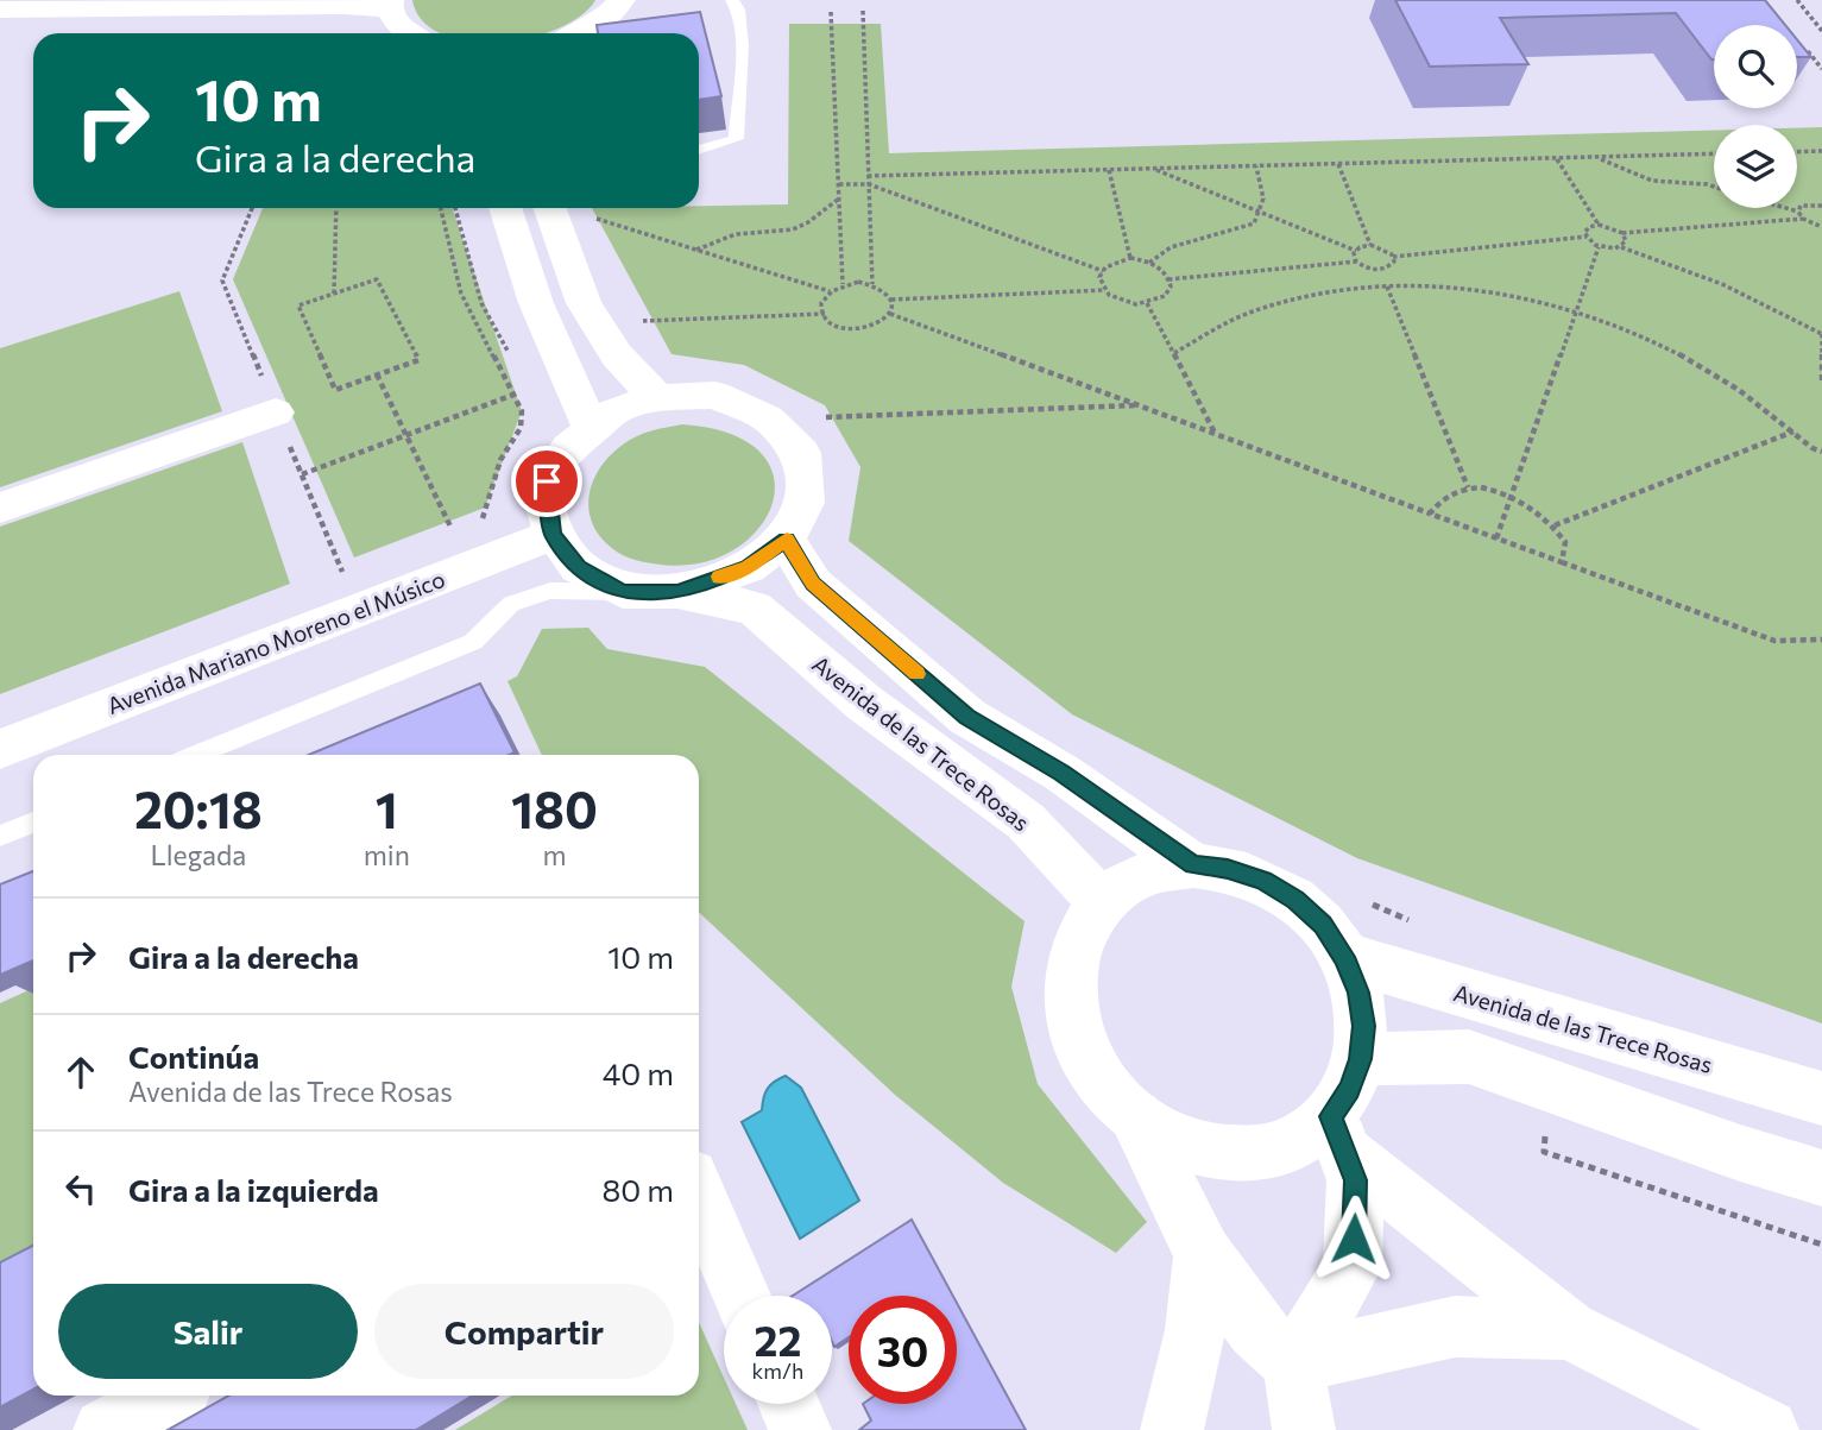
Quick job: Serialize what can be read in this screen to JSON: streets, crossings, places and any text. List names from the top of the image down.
{
  "streets": {
    "street": ["Avenida Mariano Moreno el Músico", "Avenida de las Trece Rosas"]
  },
  "crossings": [
    ["Avenida Mariano Moreno el Músico", "Avenida de las Trece Rosas"]
  ],
  "page": {
    "turn": ["10 m", "Gira a la derecha"],
    "eta": [
      "20:18",
      "Llegada",
      "1",
      "min",
      "180",
      "m"
    ],
    "list": [
      {
        "name": "Gira a la derecha",
        "value": "10 m"
      },
      {
        "name": "Continúa",
        "note": "Avenida de las Trece Rosas",
        "value": "40 m"
      },
      {
        "name": "Gira a la izquierda",
        "value": "80 m"
      }
    ],
    "buttons": ["Salir", "Compartir"],
    "speed": "22 km/h",
    "limit": "30"
  }
}
